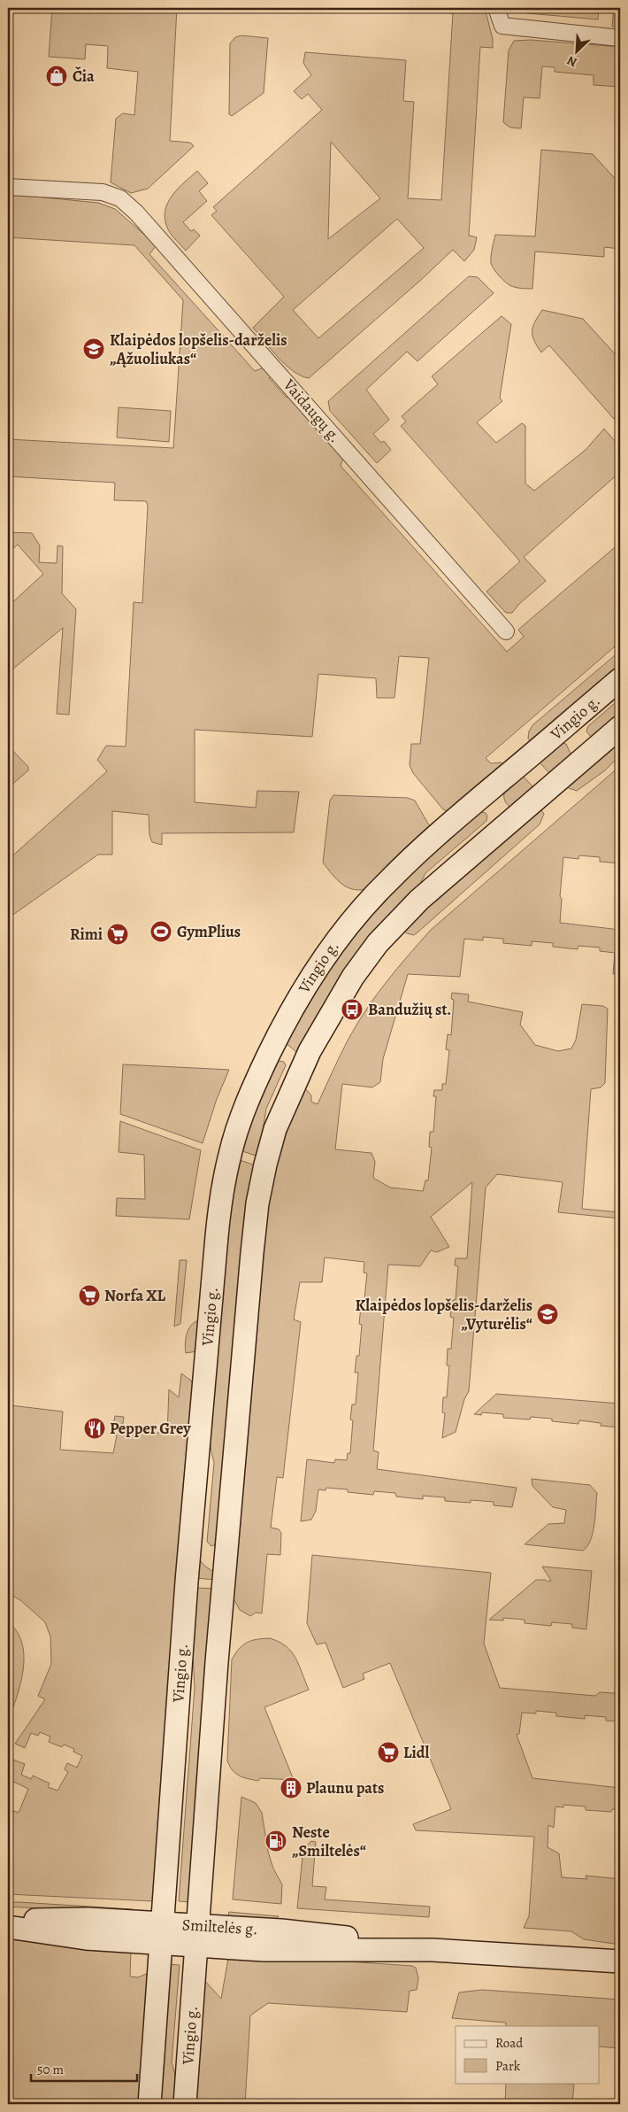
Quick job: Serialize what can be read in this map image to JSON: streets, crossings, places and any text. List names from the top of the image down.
{
  "streets": {
    "main road": ["Vingio g.", "Smiltelės g."],
    "street": ["Vaidaugų g."]
  },
  "crossings": [
    ["Vingio g.", "Smiltelės g."]
  ],
  "places": {
    "shop": ["Čia"],
    "school or university": ["Klaipėdos lopšelis-darželis „Ąžuoliukas“", "Klaipėdos lopšelis-darželis „Vyturėlis“"],
    "sports": ["GymPlius"],
    "supermarket": ["Rimi", "Norfa XL", "Lidl"],
    "bus stop": ["Bandužių st."],
    "restaurant": ["Pepper Grey"],
    "building": ["Plaunu pats"],
    "fuel station": ["Neste „Smiltelės“"]
  },
  "legend": ["Road", "Park"],
  "scale_bar": "50 m",
  "north": "bottom left"
}
